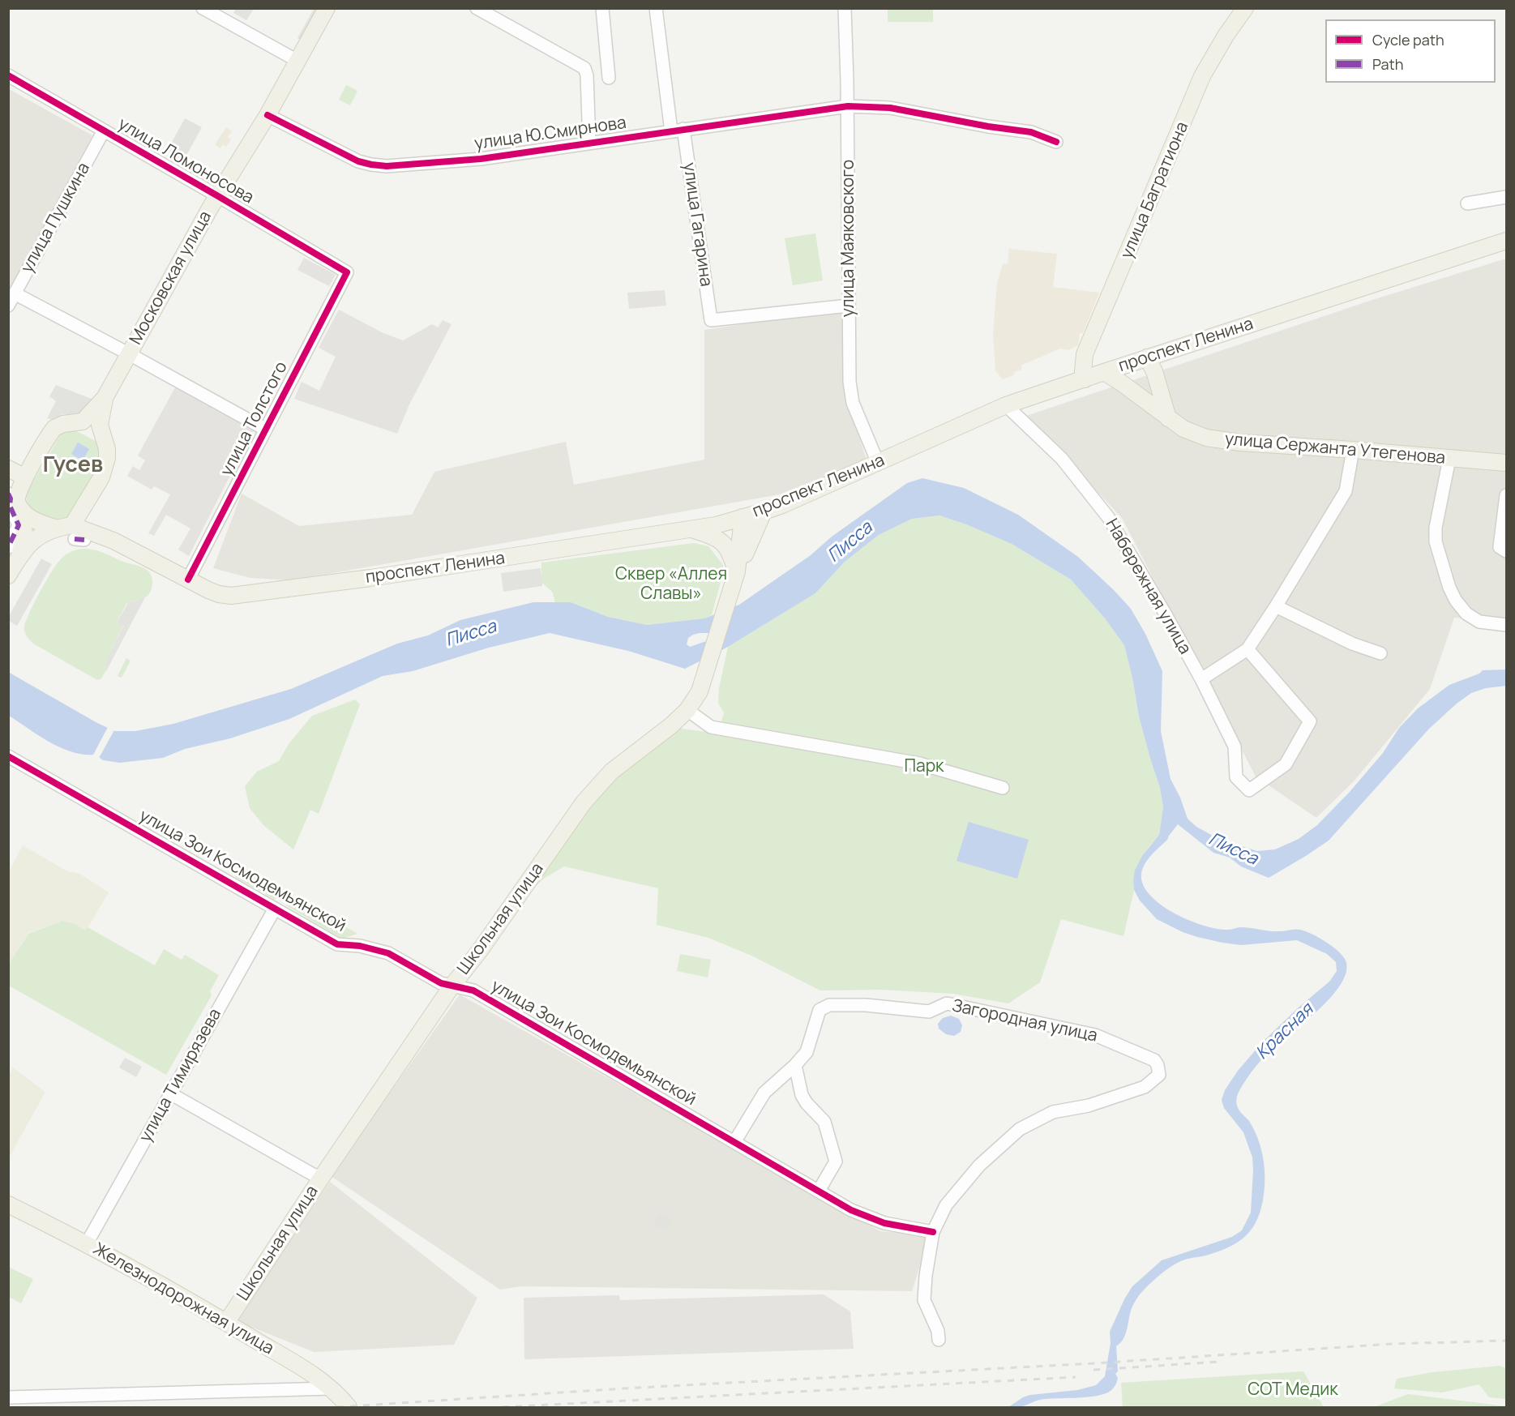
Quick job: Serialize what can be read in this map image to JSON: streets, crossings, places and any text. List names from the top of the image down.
{
  "streets": {
    "main road": [
      "улица Багратиона",
      "Московская улица",
      "проспект Ленина",
      "улица Сержанта Утегенова",
      "Школьная улица",
      "Железнодорожная улица"
    ],
    "street": [
      "улица Ю.Смирнова",
      "улица Ломоносова",
      "улица Пушкина",
      "улица Гагарина",
      "улица Маяковского",
      "улица Толстого",
      "Набережная улица",
      "улица Зои Космодемьянской",
      "Загородная улица",
      "улица Тимирязева"
    ]
  },
  "crossings": [
    ["улица Ю.Смирнова", "улица Гагарина"],
    ["улица Ю.Смирнова", "улица Маяковского"],
    ["улица Ю.Смирнова", "Московская улица"],
    ["улица Ломоносова", "улица Пушкина"],
    ["улица Ломоносова", "Московская улица"],
    ["улица Ломоносова", "улица Толстого"],
    ["улица Багратиона", "проспект Ленина"],
    ["улица Гагарина", "улица Маяковского"],
    ["улица Маяковского", "проспект Ленина"],
    ["Московская улица", "проспект Ленина"],
    ["проспект Ленина", "улица Толстого"],
    ["проспект Ленина", "улица Сержанта Утегенова"],
    ["проспект Ленина", "Набережная улица"],
    ["проспект Ленина", "Школьная улица"],
    ["улица Зои Космодемьянской", "Школьная улица"],
    ["улица Зои Космодемьянской", "Загородная улица"],
    ["улица Зои Космодемьянской", "улица Тимирязева"],
    ["Школьная улица", "Железнодорожная улица"],
    ["улица Тимирязева", "Железнодорожная улица"]
  ],
  "districts": ["Гусев"],
  "water": ["Писса", "Красная"],
  "parks": ["Сквер «Аллея Славы»", "Парк", "СОТ Медик"],
  "legend": ["Cycle path", "Path"]
}
